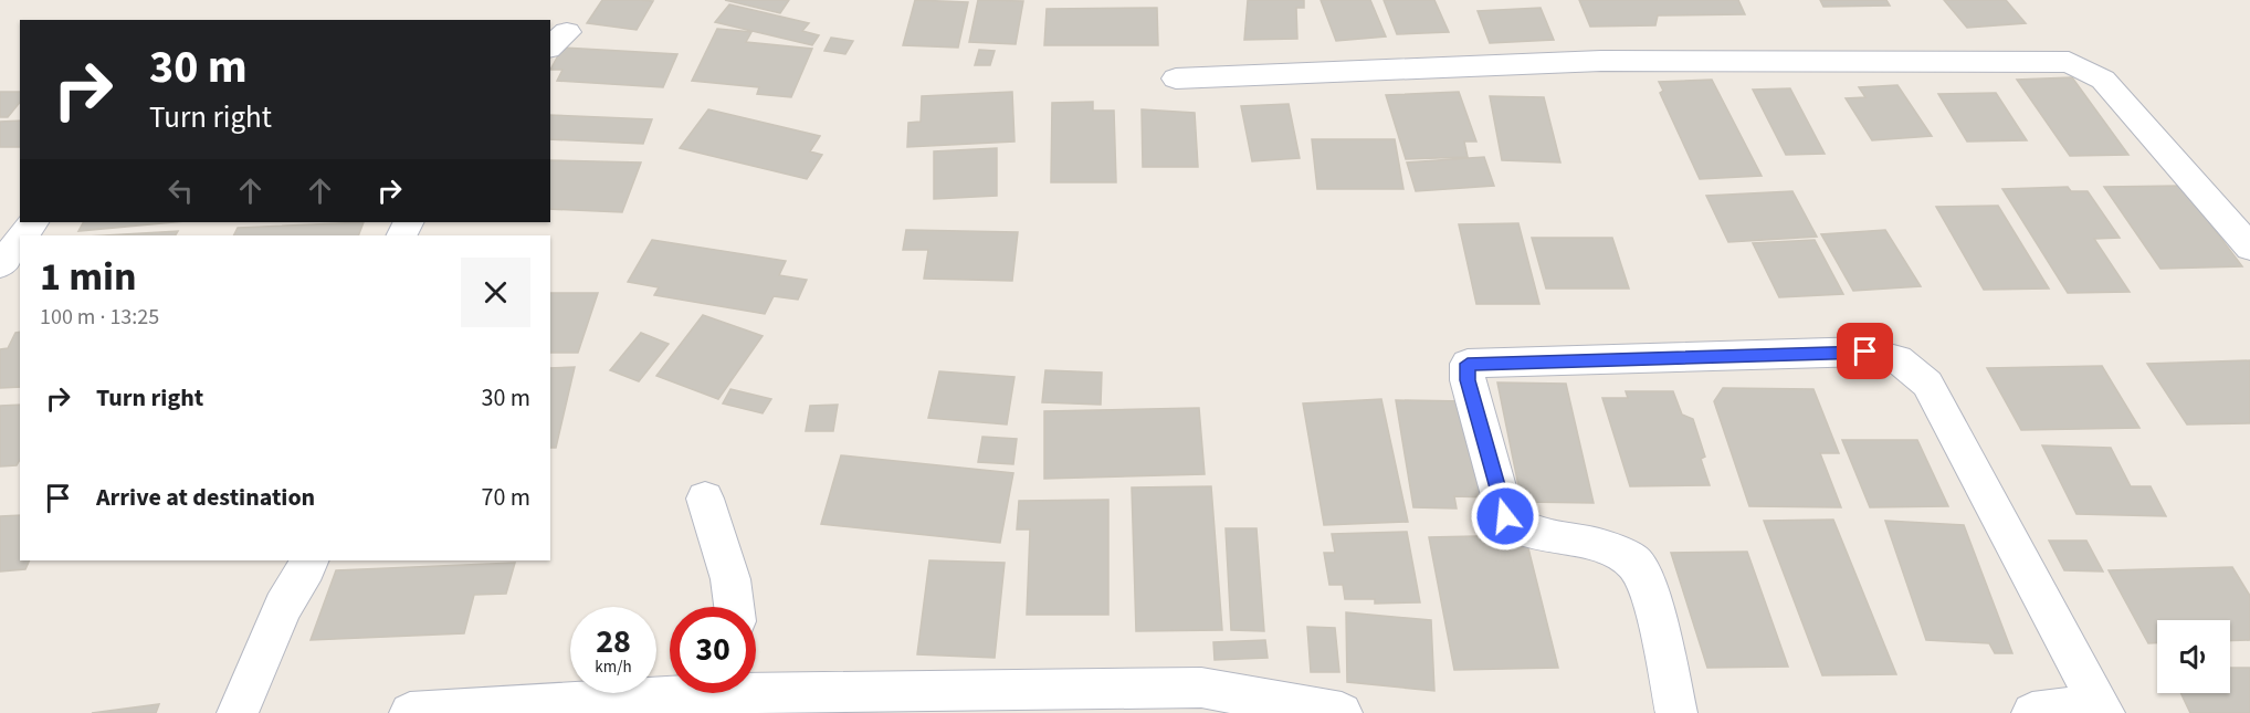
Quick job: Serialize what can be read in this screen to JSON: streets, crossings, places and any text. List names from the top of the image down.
{
  "page": {
    "turn": ["30 m", "Turn right"],
    "heading": ["1 min", "100 m · 13:25"],
    "list": [
      {
        "name": "Turn right",
        "value": "30 m"
      },
      {
        "name": "Arrive at destination",
        "value": "70 m"
      }
    ],
    "speed": "28 km/h",
    "limit": "30"
  }
}
